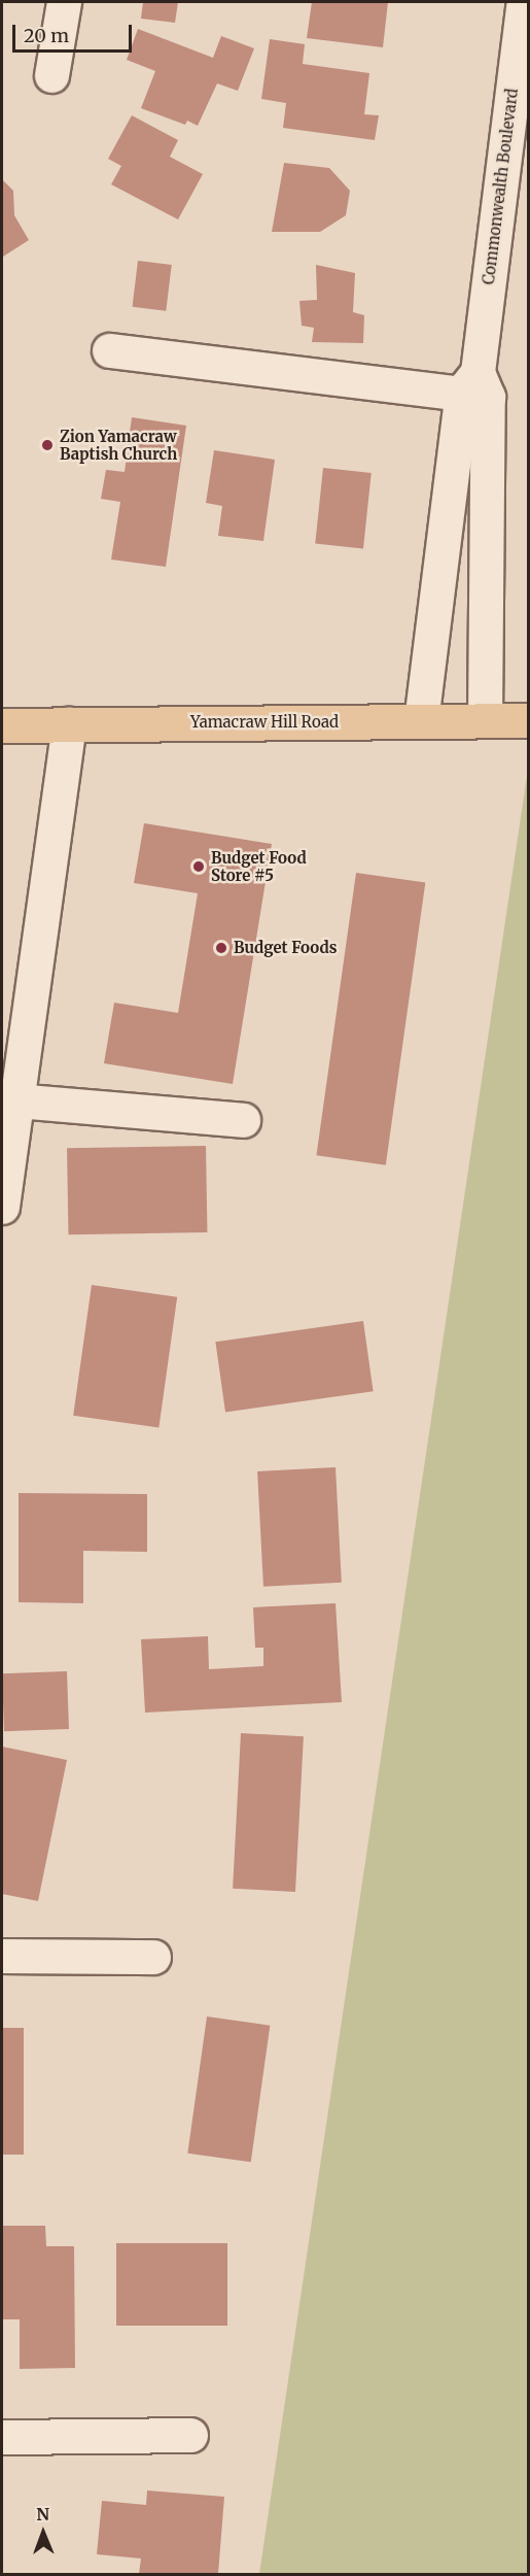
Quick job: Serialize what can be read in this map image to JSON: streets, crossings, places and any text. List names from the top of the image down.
{
  "streets": {
    "main road": ["Yamacraw Hill Road"],
    "street": ["Commonwealth Boulevard"]
  },
  "crossings": [
    ["Commonwealth Boulevard", "Yamacraw Hill Road"]
  ],
  "places": ["Zion Yamacraw Baptish Church", "Budget Food Store #5", "Budget Foods"],
  "scale_bar": "20 m",
  "north": "top"
}
